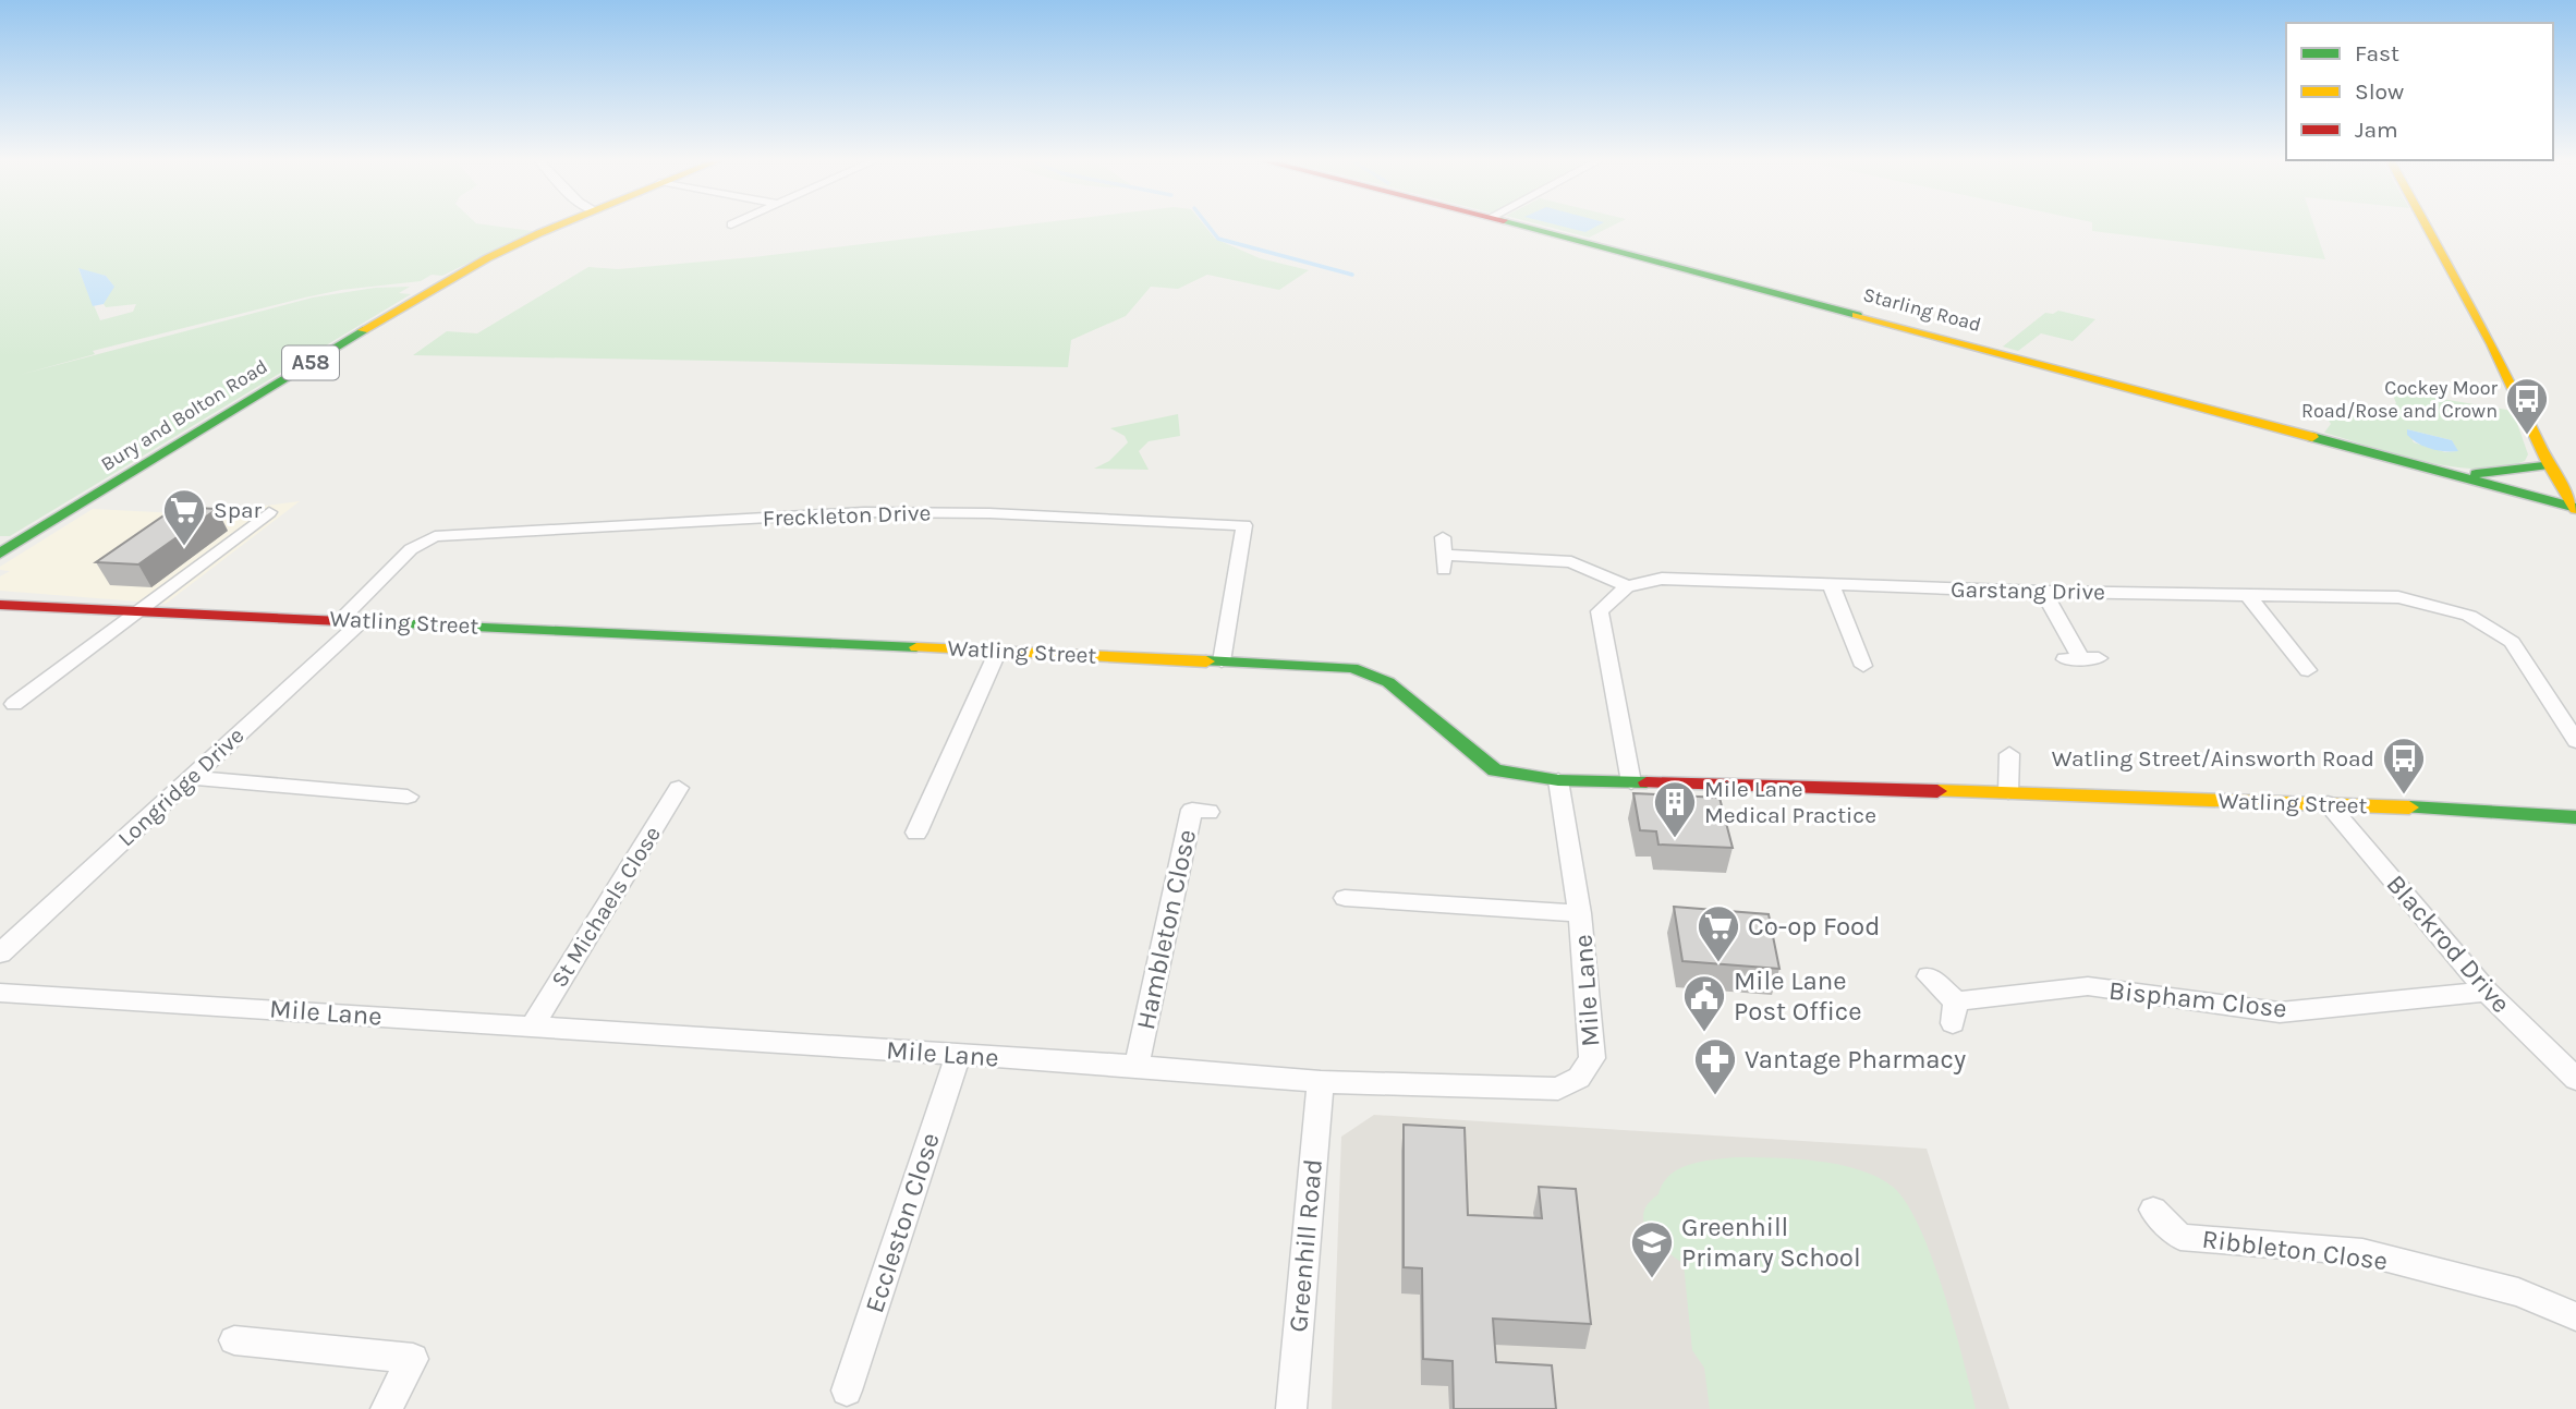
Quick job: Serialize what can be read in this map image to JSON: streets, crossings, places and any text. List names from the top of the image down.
{
  "streets": {
    "main road": [
      "Starling Road",
      "A58",
      "Bury and Bolton Road",
      "Watling Street"
    ],
    "street": [
      "Freckleton Drive",
      "Garstang Drive",
      "Longridge Drive",
      "St Michaels Close",
      "Hambleton Close",
      "Blackrod Drive",
      "Mile Lane",
      "Bispham Close",
      "Eccleston Close",
      "Greenhill Road",
      "Ribbleton Close"
    ]
  },
  "crossings": [
    ["Freckleton Drive", "Watling Street"],
    ["Freckleton Drive", "Longridge Drive"],
    ["Watling Street", "Longridge Drive"],
    ["Watling Street", "Blackrod Drive"],
    ["Watling Street", "Mile Lane"],
    ["St Michaels Close", "Mile Lane"],
    ["Hambleton Close", "Mile Lane"],
    ["Blackrod Drive", "Bispham Close"],
    ["Mile Lane", "Eccleston Close"],
    ["Mile Lane", "Greenhill Road"]
  ],
  "places": {
    "bus stop": ["Cockey Moor Road/Rose and Crown", "Watling Street/Ainsworth Road"],
    "supermarket": ["Spar", "Co-op Food"],
    "building": ["Mile Lane Medical Practice"],
    "public building": ["Mile Lane Post Office"],
    "pharmacy": ["Vantage Pharmacy"],
    "school or university": ["Greenhill Primary School"]
  },
  "legend": ["Fast", "Slow", "Jam"]
}
